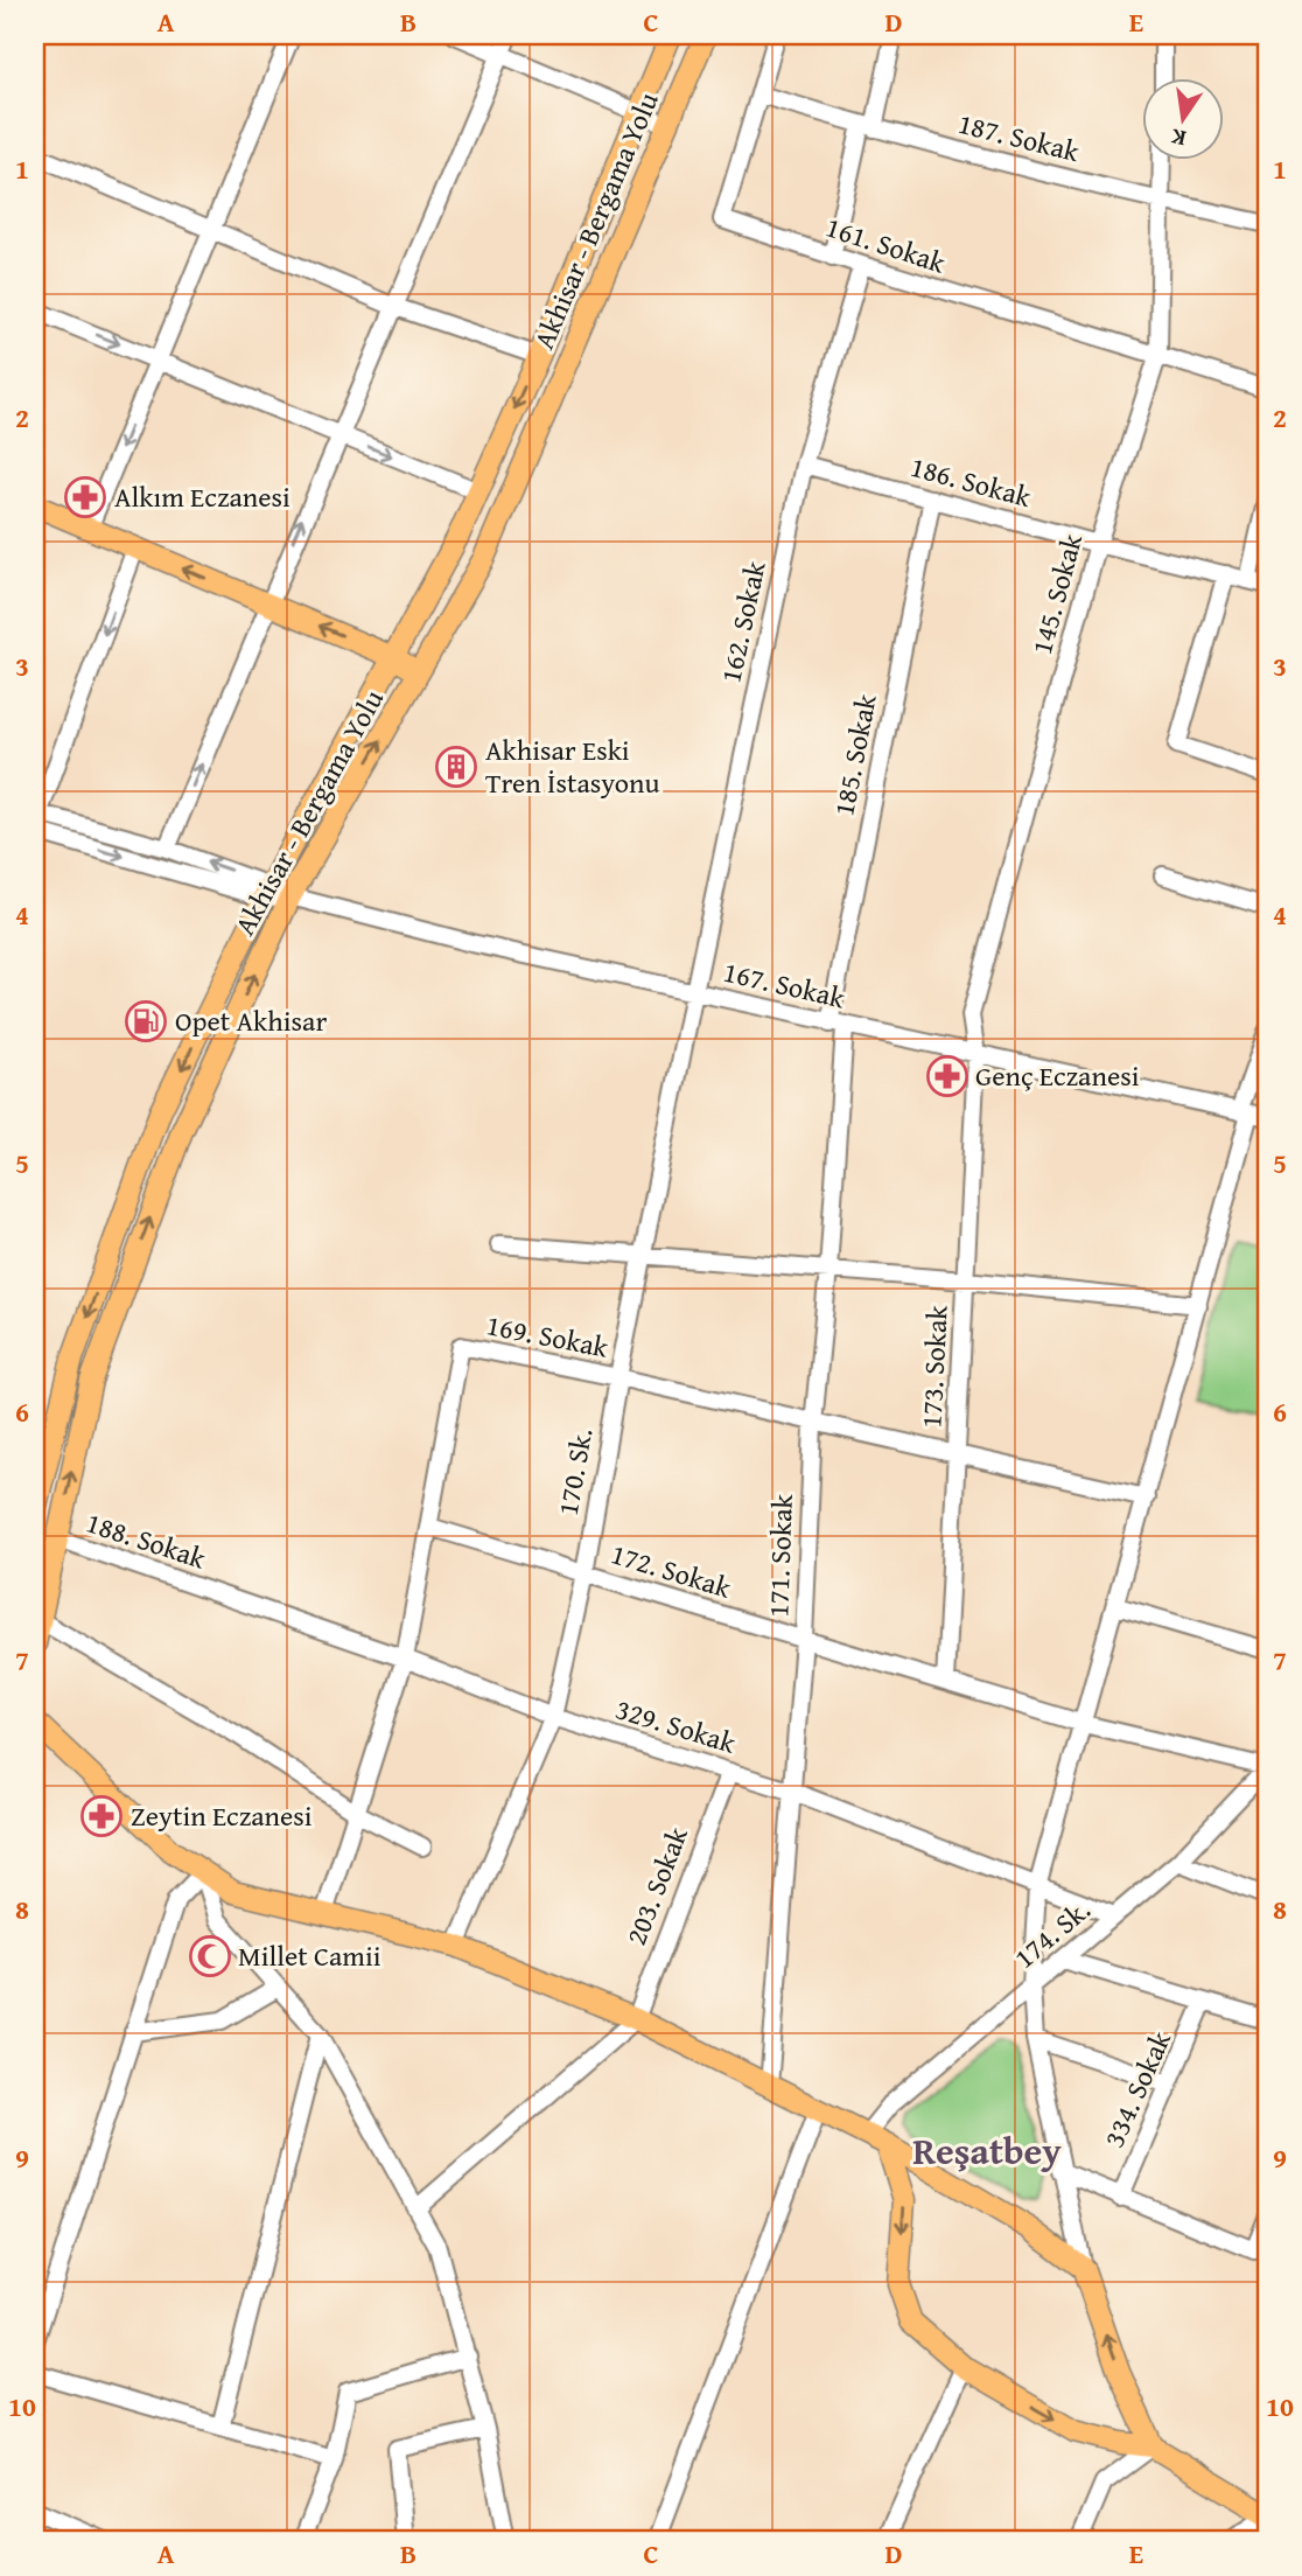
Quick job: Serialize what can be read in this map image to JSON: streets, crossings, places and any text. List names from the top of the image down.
{
  "streets": {
    "main road": ["Akhisar - Bergama Yolu"],
    "street": [
      "187. Sokak",
      "161. Sokak",
      "186. Sokak",
      "145. Sokak",
      "162. Sokak",
      "185. Sokak",
      "167. Sokak",
      "169. Sokak",
      "173. Sokak",
      "170. Sk.",
      "188. Sokak",
      "171. Sokak",
      "172. Sokak",
      "329. Sokak",
      "203. Sokak",
      "174. Sk.",
      "334. Sokak"
    ]
  },
  "crossings": [
    ["187. Sokak", "161. Sokak"],
    ["187. Sokak", "145. Sokak"],
    ["Akhisar - Bergama Yolu", "167. Sokak"],
    ["Akhisar - Bergama Yolu", "188. Sokak"],
    ["161. Sokak", "145. Sokak"],
    ["161. Sokak", "162. Sokak"],
    ["186. Sokak", "145. Sokak"],
    ["186. Sokak", "162. Sokak"],
    ["186. Sokak", "185. Sokak"],
    ["145. Sokak", "167. Sokak"],
    ["145. Sokak", "173. Sokak"],
    ["162. Sokak", "167. Sokak"],
    ["162. Sokak", "170. Sk."],
    ["185. Sokak", "167. Sokak"],
    ["185. Sokak", "171. Sokak"],
    ["167. Sokak", "173. Sokak"],
    ["167. Sokak", "170. Sk."],
    ["167. Sokak", "171. Sokak"],
    ["169. Sokak", "173. Sokak"],
    ["169. Sokak", "170. Sk."],
    ["169. Sokak", "171. Sokak"],
    ["169. Sokak", "172. Sokak"],
    ["169. Sokak", "329. Sokak"],
    ["173. Sokak", "172. Sokak"],
    ["170. Sk.", "172. Sokak"],
    ["170. Sk.", "329. Sokak"],
    ["188. Sokak", "329. Sokak"],
    ["171. Sokak", "172. Sokak"],
    ["171. Sokak", "329. Sokak"],
    ["172. Sokak", "174. Sk."],
    ["329. Sokak", "203. Sokak"],
    ["329. Sokak", "174. Sk."]
  ],
  "districts": ["Reşatbey"],
  "places": {
    "pharmacy": ["Alkım Eczanesi", "Genç Eczanesi", "Zeytin Eczanesi"],
    "building": ["Akhisar Eski Tren İstasyonu"],
    "fuel station": ["Opet Akhisar"],
    "mosque": ["Millet Camii"]
  },
  "north": "bottom",
  "grid": {
    "columns": [
      "A",
      "B",
      "C",
      "D",
      "E"
    ],
    "rows": [
      "1",
      "2",
      "3",
      "4",
      "5",
      "6",
      "7",
      "8",
      "9",
      "10"
    ]
  }
}
